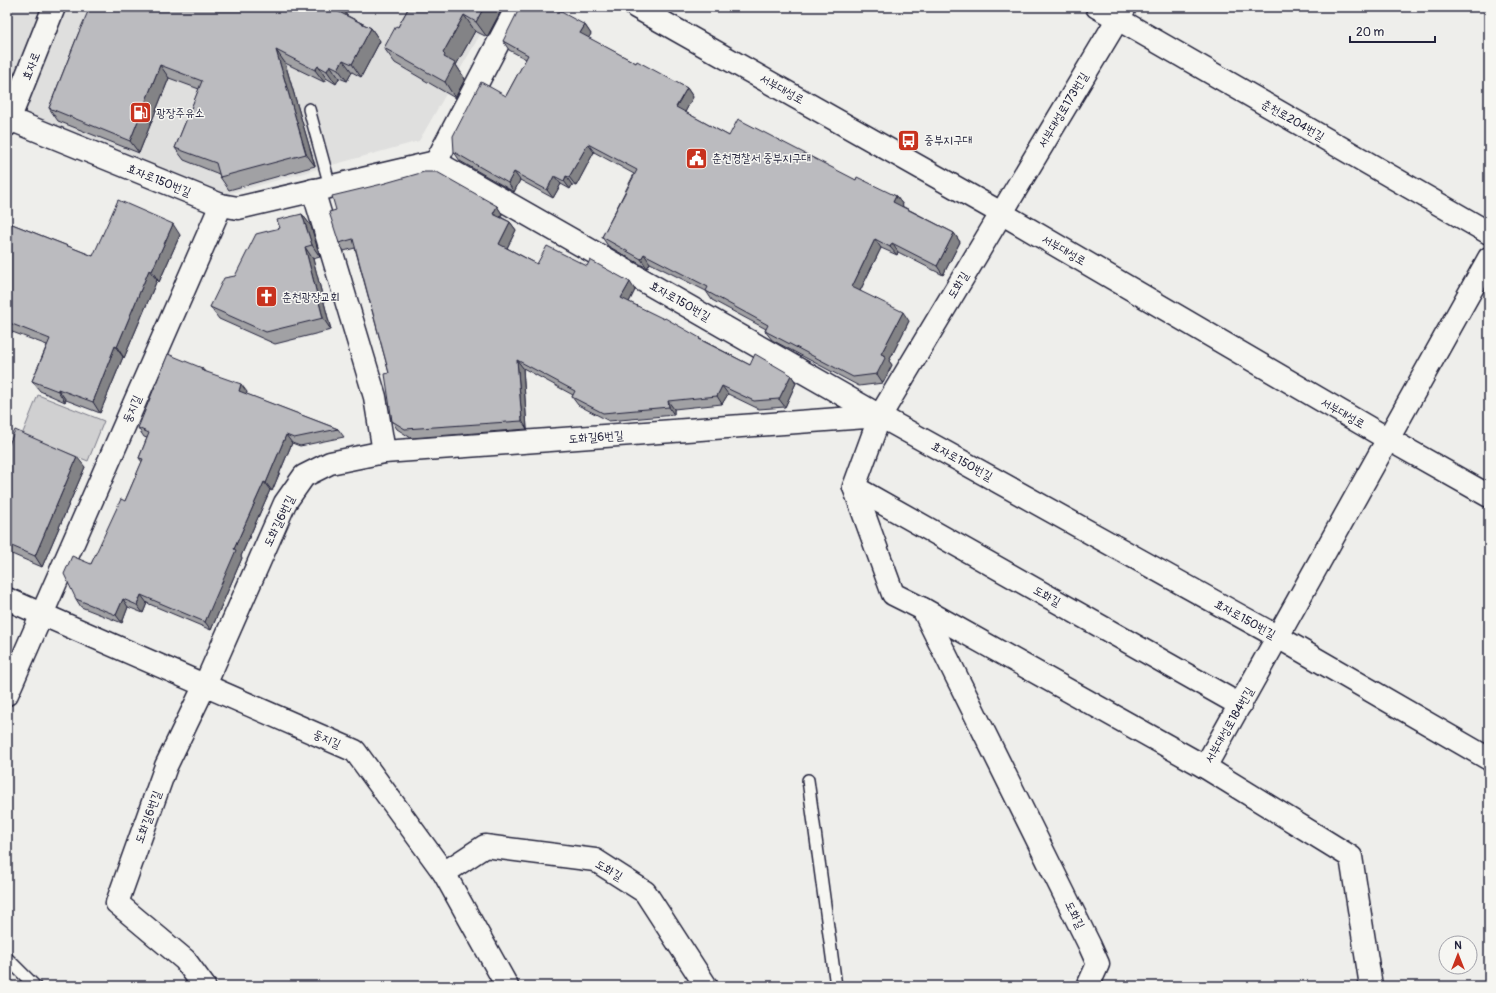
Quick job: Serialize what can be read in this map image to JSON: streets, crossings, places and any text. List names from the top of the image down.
{
  "streets": {
    "street": [
      "효자로",
      "서부대성로",
      "서부대성로173번길",
      "춘천로204번길",
      "효자로150번길",
      "도화길",
      "둥지길",
      "도화길6번길",
      "서부대성로184번길"
    ]
  },
  "crossings": [
    ["효자로", "효자로150번길"],
    ["서부대성로", "서부대성로173번길"],
    ["서부대성로", "도화길"],
    ["서부대성로", "서부대성로184번길"],
    ["서부대성로173번길", "춘천로204번길"],
    ["서부대성로173번길", "도화길"],
    ["효자로150번길", "도화길"],
    ["효자로150번길", "둥지길"],
    ["효자로150번길", "도화길6번길"],
    ["효자로150번길", "서부대성로184번길"],
    ["도화길", "둥지길"],
    ["도화길", "도화길6번길"],
    ["도화길", "서부대성로184번길"],
    ["둥지길", "도화길6번길"]
  ],
  "places": {
    "fuel station": ["광장주유소"],
    "bus stop": ["중부지구대"],
    "public building": ["춘천경찰서 중부지구대"],
    "church": ["춘천광장교회"]
  },
  "scale_bar": "20 m",
  "north": "top"
}
